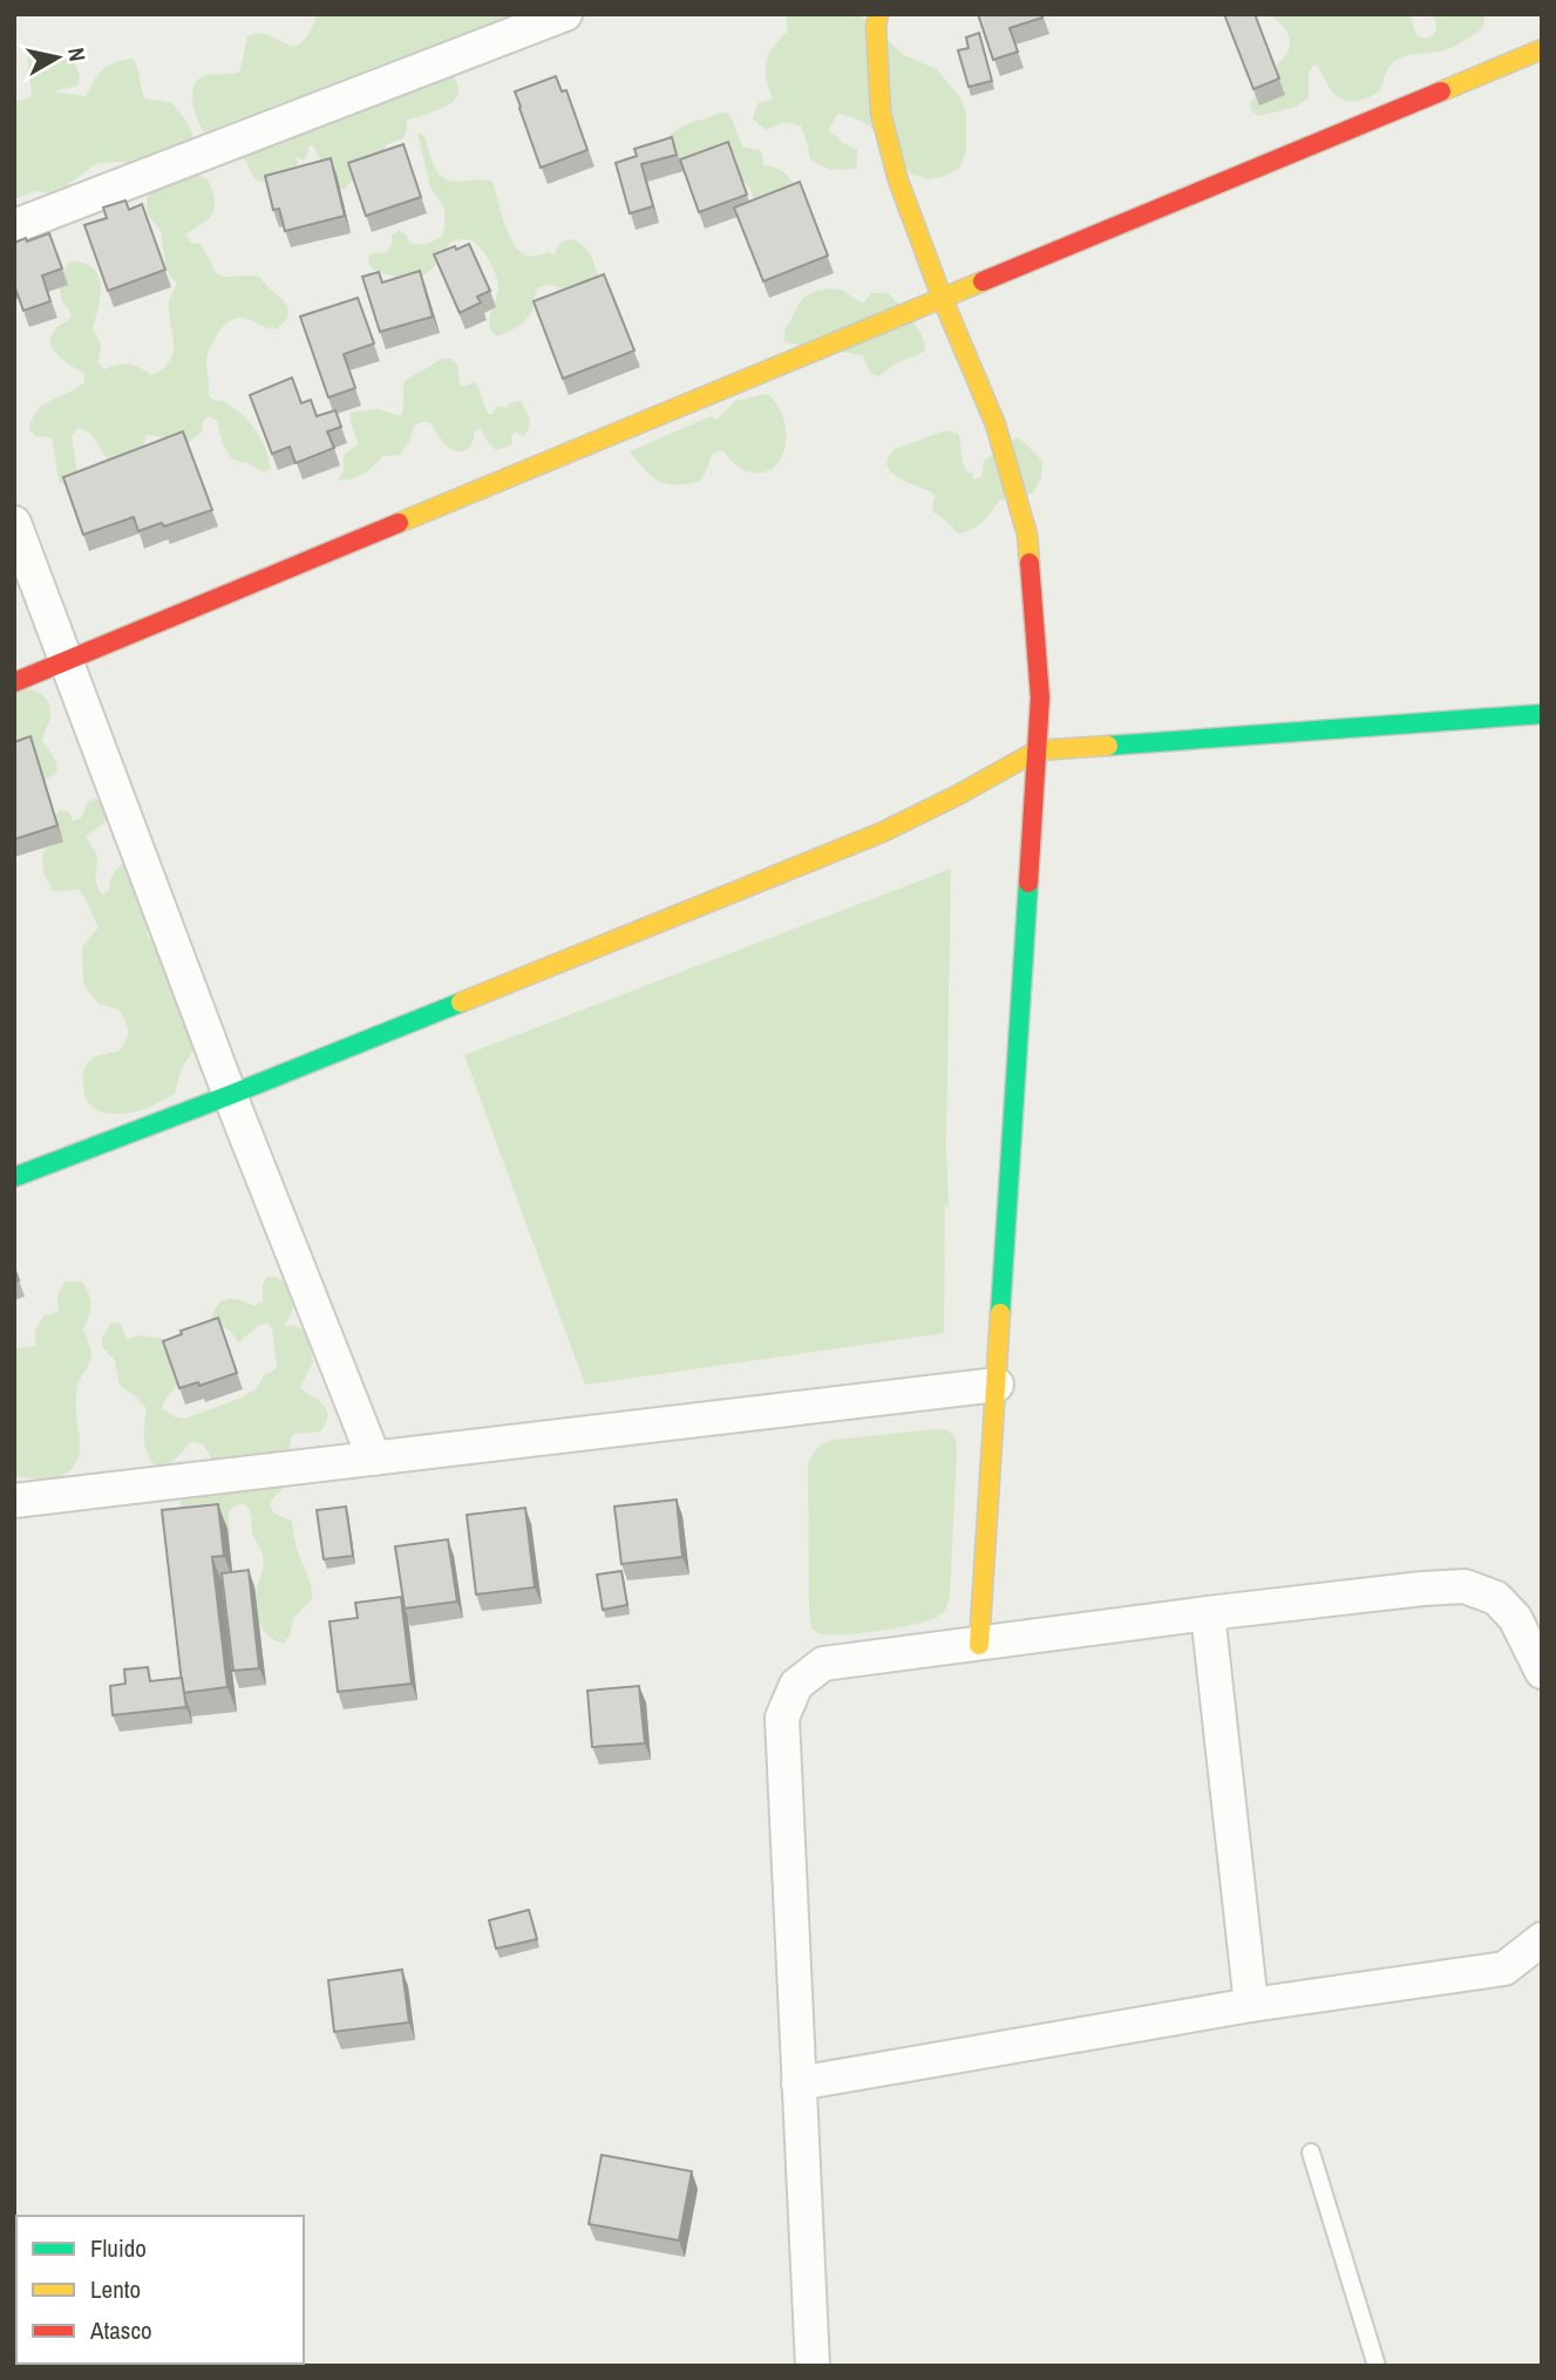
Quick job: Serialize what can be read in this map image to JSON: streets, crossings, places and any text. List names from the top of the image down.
{
  "legend": ["Fluido", "Lento", "Atasco"],
  "north": "right"
}
